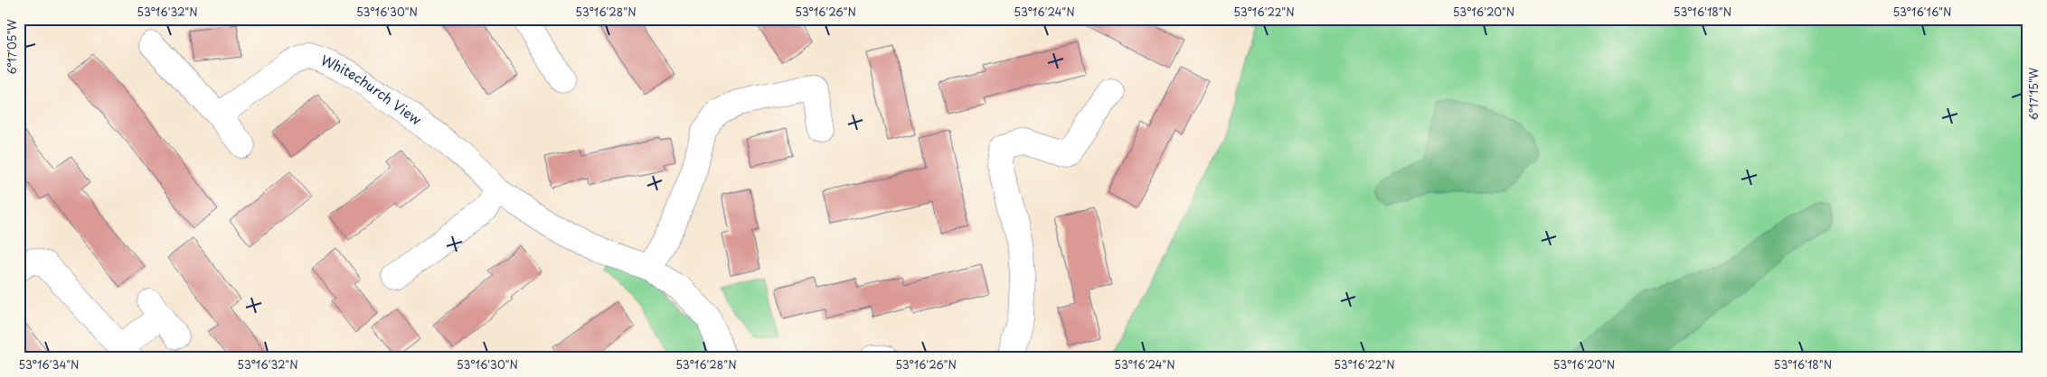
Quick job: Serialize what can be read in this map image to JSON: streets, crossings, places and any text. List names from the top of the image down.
{
  "streets": {
    "street": ["Whitechurch View"]
  },
  "coordinates": [
    "53°16'32\"N",
    "53°16'30\"N",
    "53°16'28\"N",
    "53°16'26\"N",
    "53°16'24\"N",
    "53°16'22\"N",
    "53°16'20\"N",
    "53°16'18\"N",
    "53°16'16\"N",
    "6°17'05\"W",
    "6°17'15\"W",
    "53°16'34\"N"
  ]
}
